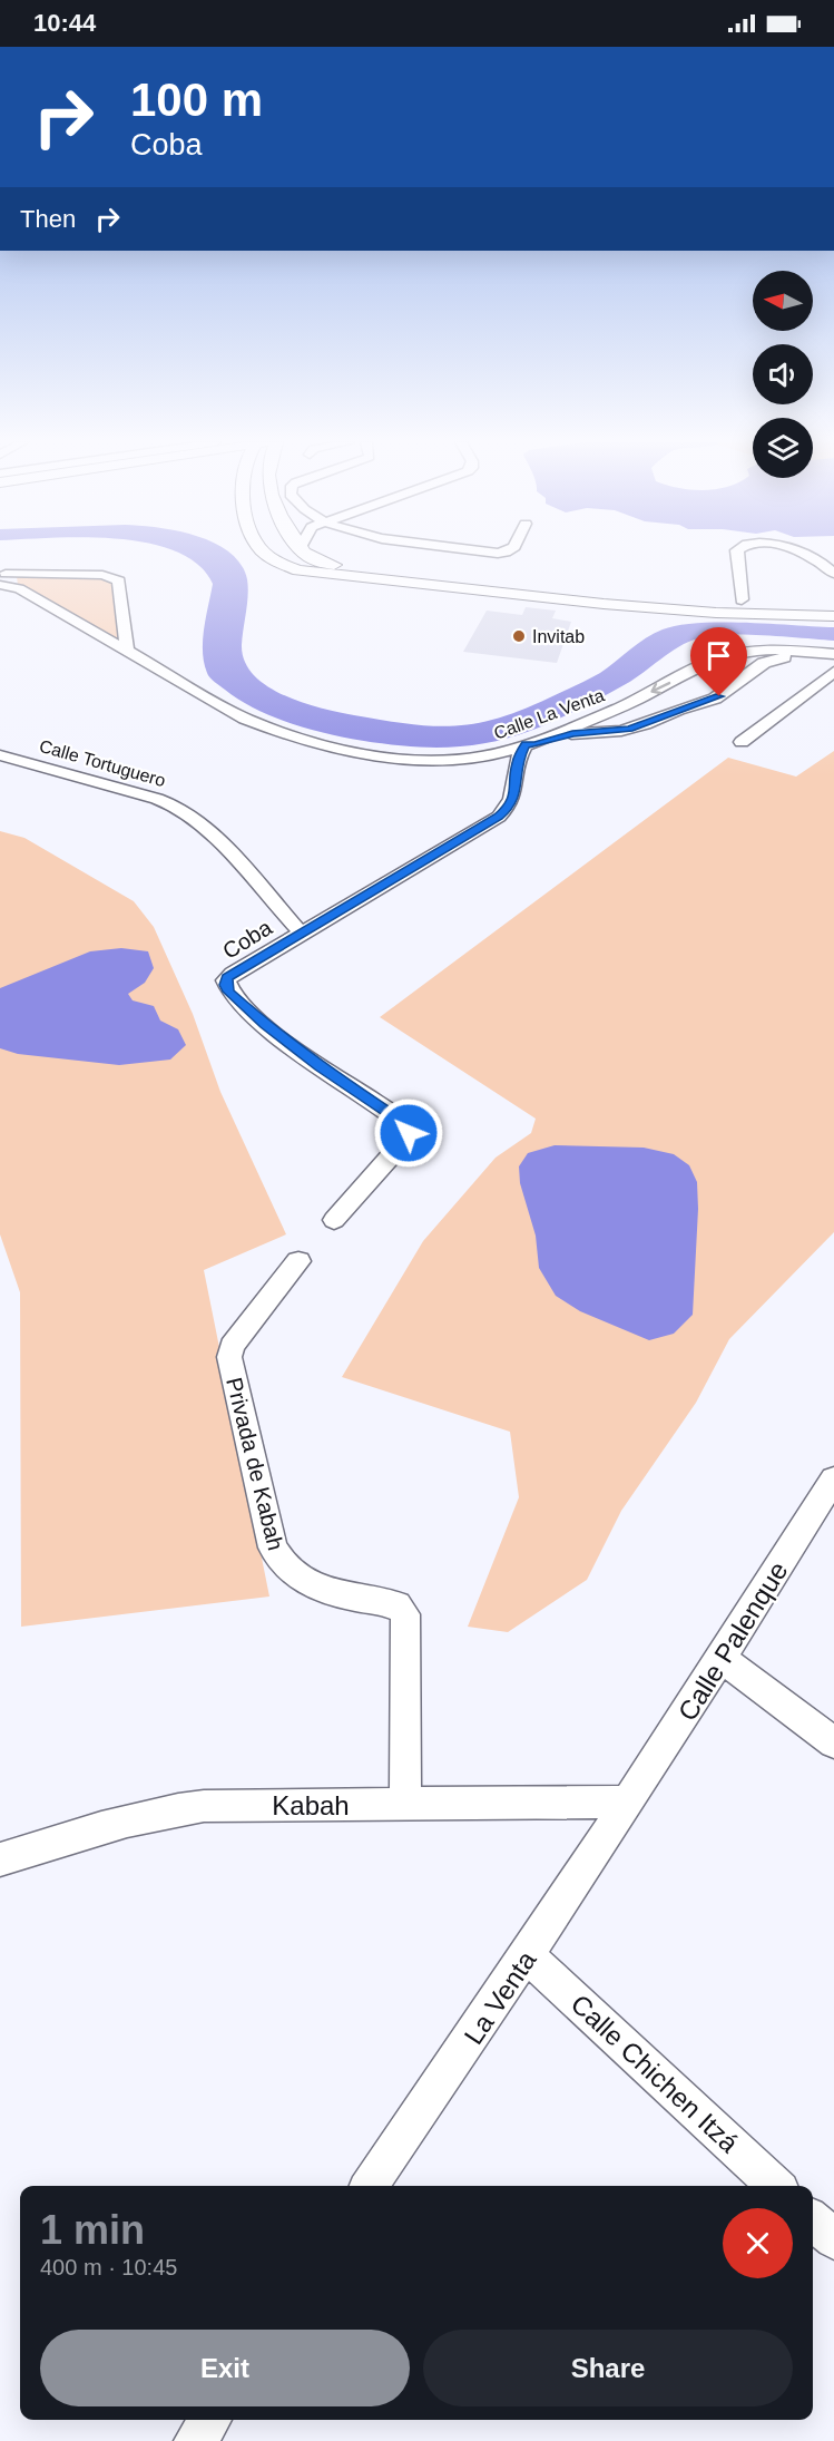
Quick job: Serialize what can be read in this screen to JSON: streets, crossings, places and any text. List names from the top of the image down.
{
  "streets": {
    "street": [
      "Calle La Venta",
      "Calle Tortuguero",
      "Coba",
      "Privada de Kabah",
      "Calle Palenque",
      "Kabah",
      "La Venta",
      "Calle Chichen Itzá"
    ]
  },
  "crossings": [
    ["Calle La Venta", "Coba"],
    ["Calle Tortuguero", "Coba"],
    ["Privada de Kabah", "Kabah"],
    ["Calle Palenque", "Kabah"],
    ["Calle Palenque", "La Venta"],
    ["Kabah", "La Venta"],
    ["La Venta", "Calle Chichen Itzá"]
  ],
  "places": ["Invitab"],
  "north": "left",
  "page": {
    "status": "10:44",
    "turn": ["100 m", "Coba"],
    "then": "Then",
    "heading": ["1 min", "400 m · 10:45"],
    "buttons": ["Exit", "Share"]
  }
}
